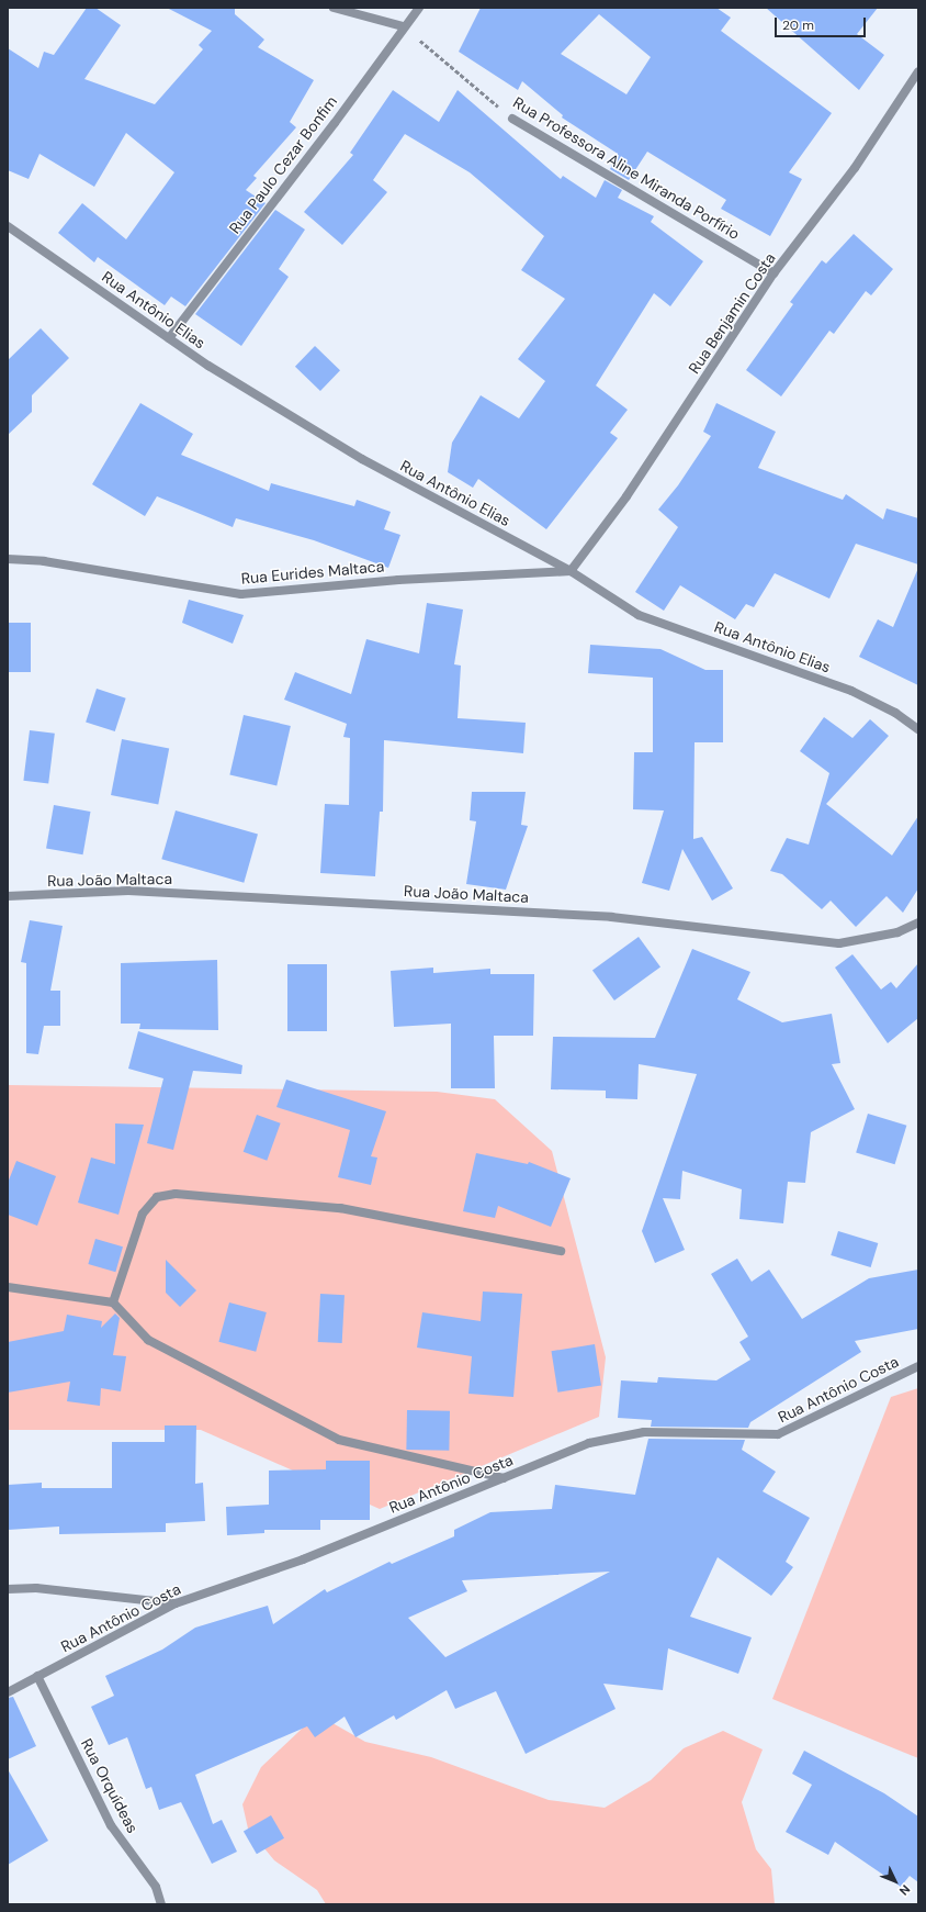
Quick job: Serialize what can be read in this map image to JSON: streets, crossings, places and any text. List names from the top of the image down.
{
  "streets": {
    "street": [
      "Rua Paulo Cezar Bonfim",
      "Rua Professora Aline Miranda Porfírio",
      "Rua Antônio Elias",
      "Rua Benjamin Costa",
      "Rua Eurides Maltaca",
      "Rua João Maltaca",
      "Rua Antônio Costa",
      "Rua Orquídeas"
    ]
  },
  "crossings": [
    ["Rua Paulo Cezar Bonfim", "Rua Professora Aline Miranda Porfírio"],
    ["Rua Paulo Cezar Bonfim", "Rua Antônio Elias"],
    ["Rua Professora Aline Miranda Porfírio", "Rua Benjamin Costa"],
    ["Rua Antônio Elias", "Rua Benjamin Costa"],
    ["Rua Antônio Elias", "Rua Eurides Maltaca"],
    ["Rua Benjamin Costa", "Rua Eurides Maltaca"],
    ["Rua Antônio Costa", "Rua Orquídeas"]
  ],
  "scale_bar": "20 m",
  "north": "bottom right"
}
